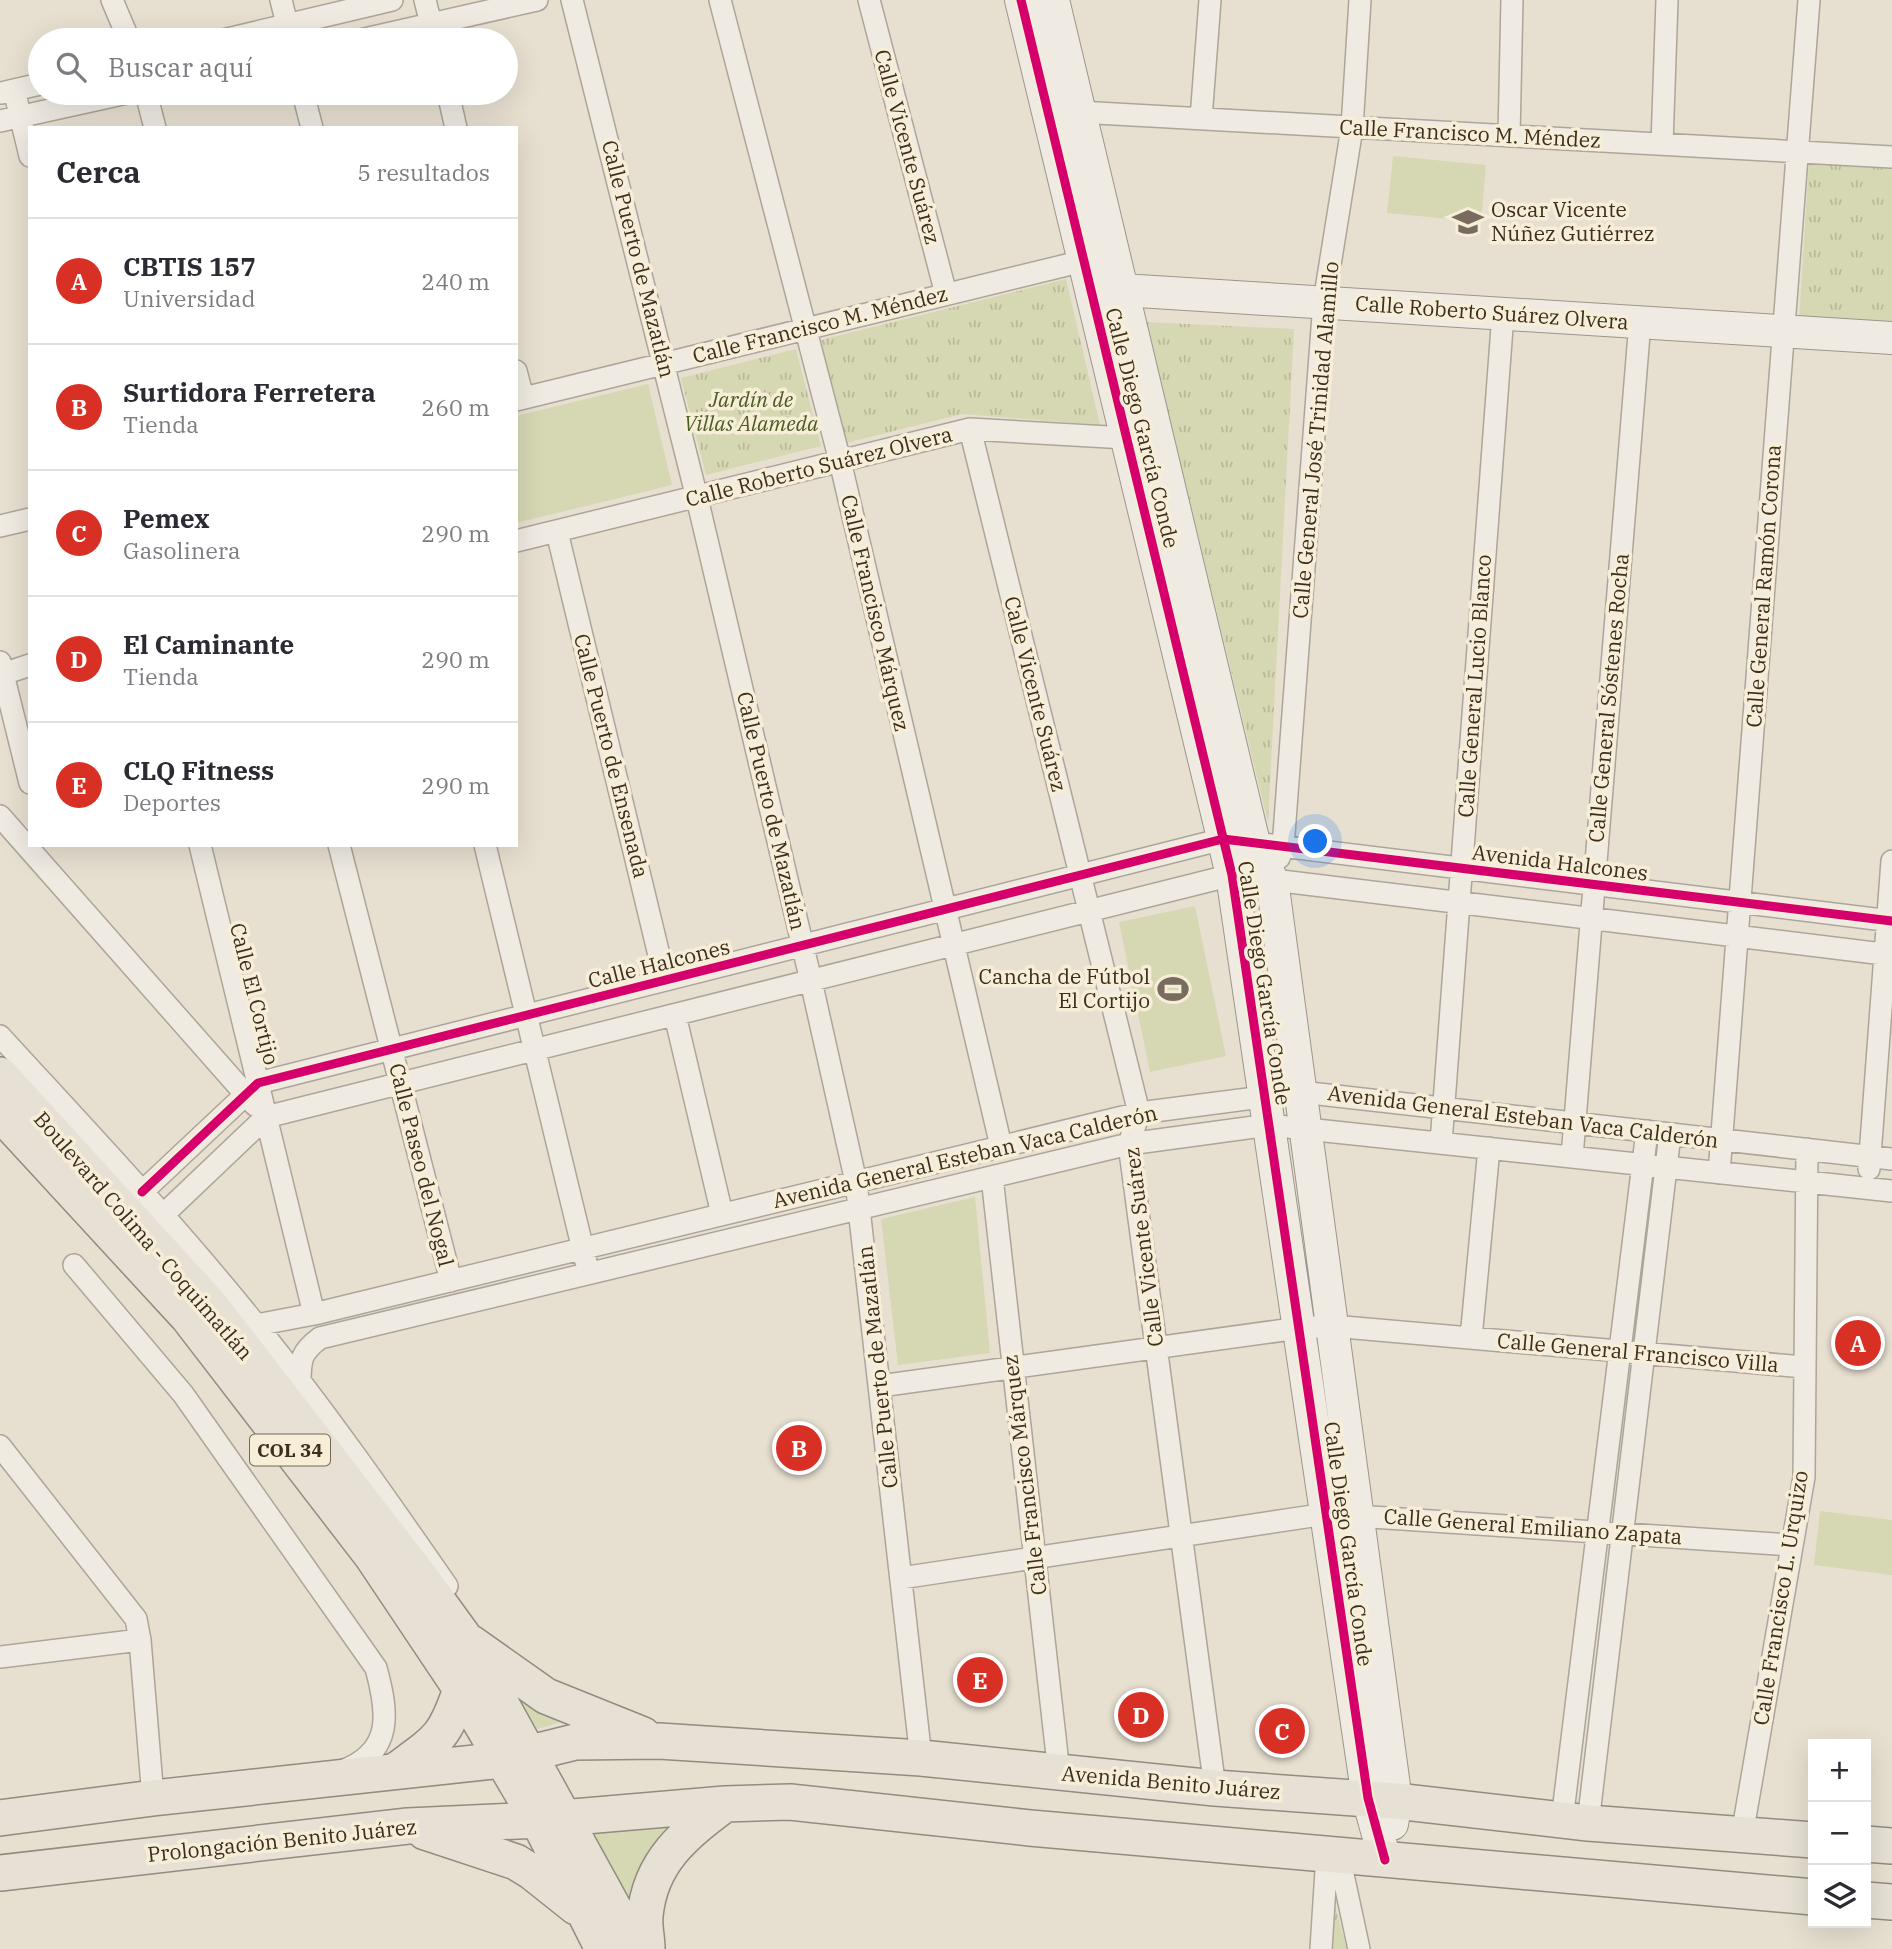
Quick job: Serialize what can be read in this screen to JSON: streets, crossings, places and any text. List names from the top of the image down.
{
  "streets": {
    "main road": [
      "Boulevard Colima - Coquimatlán",
      "COL 34",
      "Avenida Benito Juárez",
      "Prolongación Benito Juárez"
    ],
    "street": [
      "Calle Francisco M. Méndez",
      "Calle Vicente Suárez",
      "Calle Puerto de Mazatlán",
      "Calle Roberto Suárez Olvera",
      "Calle Diego García Conde",
      "Calle General José Trinidad Alamillo",
      "Calle General Ramón Corona",
      "Calle Francisco Márquez",
      "Calle General Lucio Blanco",
      "Calle General Sóstenes Rocha",
      "Calle Puerto de Ensenada",
      "Avenida Halcones",
      "Calle Halcones",
      "Calle El Cortijo",
      "Avenida General Esteban Vaca Calderón",
      "Calle Paseo del Nogal",
      "Calle General Francisco Villa",
      "Calle General Emiliano Zapata",
      "Calle Francisco L. Urquizo"
    ]
  },
  "crossings": [
    ["Calle Francisco M. Méndez", "Calle Vicente Suárez"],
    ["Calle Francisco M. Méndez", "Calle Puerto de Mazatlán"],
    ["Calle Francisco M. Méndez", "Calle Diego García Conde"],
    ["Calle Francisco M. Méndez", "Calle General José Trinidad Alamillo"],
    ["Calle Francisco M. Méndez", "Calle General Ramón Corona"],
    ["Calle Francisco M. Méndez", "Calle Francisco Márquez"],
    ["Calle Vicente Suárez", "Calle Roberto Suárez Olvera"],
    ["Calle Vicente Suárez", "Calle Halcones"],
    ["Calle Vicente Suárez", "Avenida General Esteban Vaca Calderón"],
    ["Calle Vicente Suárez", "Calle General Francisco Villa"],
    ["Calle Vicente Suárez", "Calle General Emiliano Zapata"],
    ["Calle Vicente Suárez", "Avenida Benito Juárez"],
    ["Calle Puerto de Mazatlán", "Calle Roberto Suárez Olvera"],
    ["Calle Puerto de Mazatlán", "Calle Halcones"],
    ["Calle Puerto de Mazatlán", "Avenida General Esteban Vaca Calderón"],
    ["Calle Puerto de Mazatlán", "Calle General Francisco Villa"],
    ["Calle Puerto de Mazatlán", "Calle General Emiliano Zapata"],
    ["Calle Puerto de Mazatlán", "Avenida Benito Juárez"],
    ["Calle Roberto Suárez Olvera", "Calle Diego García Conde"],
    ["Calle Roberto Suárez Olvera", "Calle General José Trinidad Alamillo"],
    ["Calle Roberto Suárez Olvera", "Calle General Ramón Corona"],
    ["Calle Roberto Suárez Olvera", "Calle Francisco Márquez"],
    ["Calle Roberto Suárez Olvera", "Calle General Lucio Blanco"],
    ["Calle Roberto Suárez Olvera", "Calle General Sóstenes Rocha"],
    ["Calle Roberto Suárez Olvera", "Calle Puerto de Ensenada"],
    ["Calle Diego García Conde", "Calle General José Trinidad Alamillo"],
    ["Calle Diego García Conde", "Avenida Halcones"],
    ["Calle Diego García Conde", "Calle Halcones"],
    ["Calle Diego García Conde", "Avenida General Esteban Vaca Calderón"],
    ["Calle Diego García Conde", "Calle General Francisco Villa"],
    ["Calle Diego García Conde", "Calle General Emiliano Zapata"],
    ["Calle Diego García Conde", "Avenida Benito Juárez"],
    ["Calle General José Trinidad Alamillo", "Avenida Halcones"],
    ["Calle General Ramón Corona", "Avenida Halcones"],
    ["Calle General Ramón Corona", "Avenida General Esteban Vaca Calderón"],
    ["Calle Francisco Márquez", "Calle Halcones"],
    ["Calle Francisco Márquez", "Avenida General Esteban Vaca Calderón"],
    ["Calle Francisco Márquez", "Calle General Francisco Villa"],
    ["Calle Francisco Márquez", "Calle General Emiliano Zapata"],
    ["Calle Francisco Márquez", "Avenida Benito Juárez"],
    ["Calle General Lucio Blanco", "Avenida Halcones"],
    ["Calle General Lucio Blanco", "Avenida General Esteban Vaca Calderón"],
    ["Calle General Sóstenes Rocha", "Avenida Halcones"],
    ["Calle General Sóstenes Rocha", "Avenida General Esteban Vaca Calderón"],
    ["Calle Puerto de Ensenada", "Calle Halcones"],
    ["Avenida Halcones", "Calle Halcones"],
    ["Calle Halcones", "Calle El Cortijo"],
    ["Calle Halcones", "Calle Paseo del Nogal"],
    ["Avenida General Esteban Vaca Calderón", "Calle Paseo del Nogal"],
    ["Avenida General Esteban Vaca Calderón", "Calle General Francisco Villa"],
    ["Avenida General Esteban Vaca Calderón", "Calle Francisco L. Urquizo"],
    ["Boulevard Colima - Coquimatlán", "Avenida Benito Juárez"],
    ["Boulevard Colima - Coquimatlán", "Prolongación Benito Juárez"],
    ["Calle General Francisco Villa", "Calle Francisco L. Urquizo"],
    ["Calle General Emiliano Zapata", "Calle Francisco L. Urquizo"],
    ["Calle Francisco L. Urquizo", "Avenida Benito Juárez"]
  ],
  "parks": ["Jardín de Villas Alameda"],
  "places": {
    "school or university": ["Oscar Vicente Núñez Gutiérrez"],
    "sports": ["Cancha de Fútbol El Cortijo"]
  },
  "page": {
    "search": "Buscar aquí",
    "heading": ["Cerca", "5 resultados"],
    "list": [
      {
        "mark": "A",
        "name": "CBTIS 157",
        "note": "Universidad",
        "value": "240 m"
      },
      {
        "mark": "B",
        "name": "Surtidora Ferretera",
        "note": "Tienda",
        "value": "260 m"
      },
      {
        "mark": "C",
        "name": "Pemex",
        "note": "Gasolinera",
        "value": "290 m"
      },
      {
        "mark": "D",
        "name": "El Caminante",
        "note": "Tienda",
        "value": "290 m"
      },
      {
        "mark": "E",
        "name": "CLQ Fitness",
        "note": "Deportes",
        "value": "290 m"
      }
    ],
    "pins": [
      "A",
      "B",
      "E",
      "D",
      "C"
    ],
    "map_buttons": ["+", "−"]
  }
}
